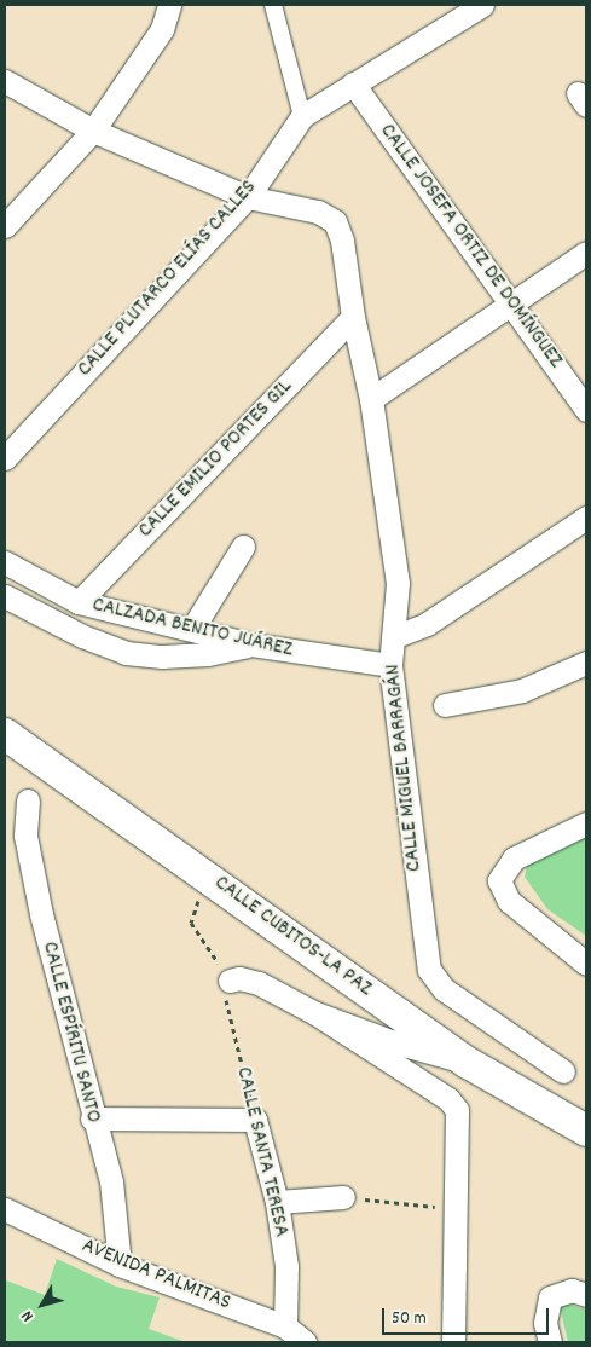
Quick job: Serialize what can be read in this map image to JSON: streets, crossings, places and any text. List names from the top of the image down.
{
  "streets": {
    "main road": ["CALLE CUBITOS-LA PAZ"],
    "street": [
      "CALLE JOSEFA ORTIZ DE DOMÍNGUEZ",
      "CALLE PLUTARCO ELÍAS CALLES",
      "CALLE EMILIO PORTES GIL",
      "CALZADA BENITO JUÁREZ",
      "CALLE MIGUEL BARRAGÁN",
      "CALLE ESPÍRITU SANTO",
      "CALLE SANTA TERESA",
      "AVENIDA PALMITAS"
    ]
  },
  "crossings": [
    ["CALLE JOSEFA ORTIZ DE DOMÍNGUEZ", "CALLE PLUTARCO ELÍAS CALLES"],
    ["CALLE PLUTARCO ELÍAS CALLES", "CALLE MIGUEL BARRAGÁN"],
    ["CALLE EMILIO PORTES GIL", "CALZADA BENITO JUÁREZ"],
    ["CALLE EMILIO PORTES GIL", "CALLE MIGUEL BARRAGÁN"],
    ["CALZADA BENITO JUÁREZ", "CALLE MIGUEL BARRAGÁN"],
    ["CALLE ESPÍRITU SANTO", "AVENIDA PALMITAS"],
    ["CALLE SANTA TERESA", "AVENIDA PALMITAS"]
  ],
  "scale_bar": "50 m",
  "north": "bottom left"
}
